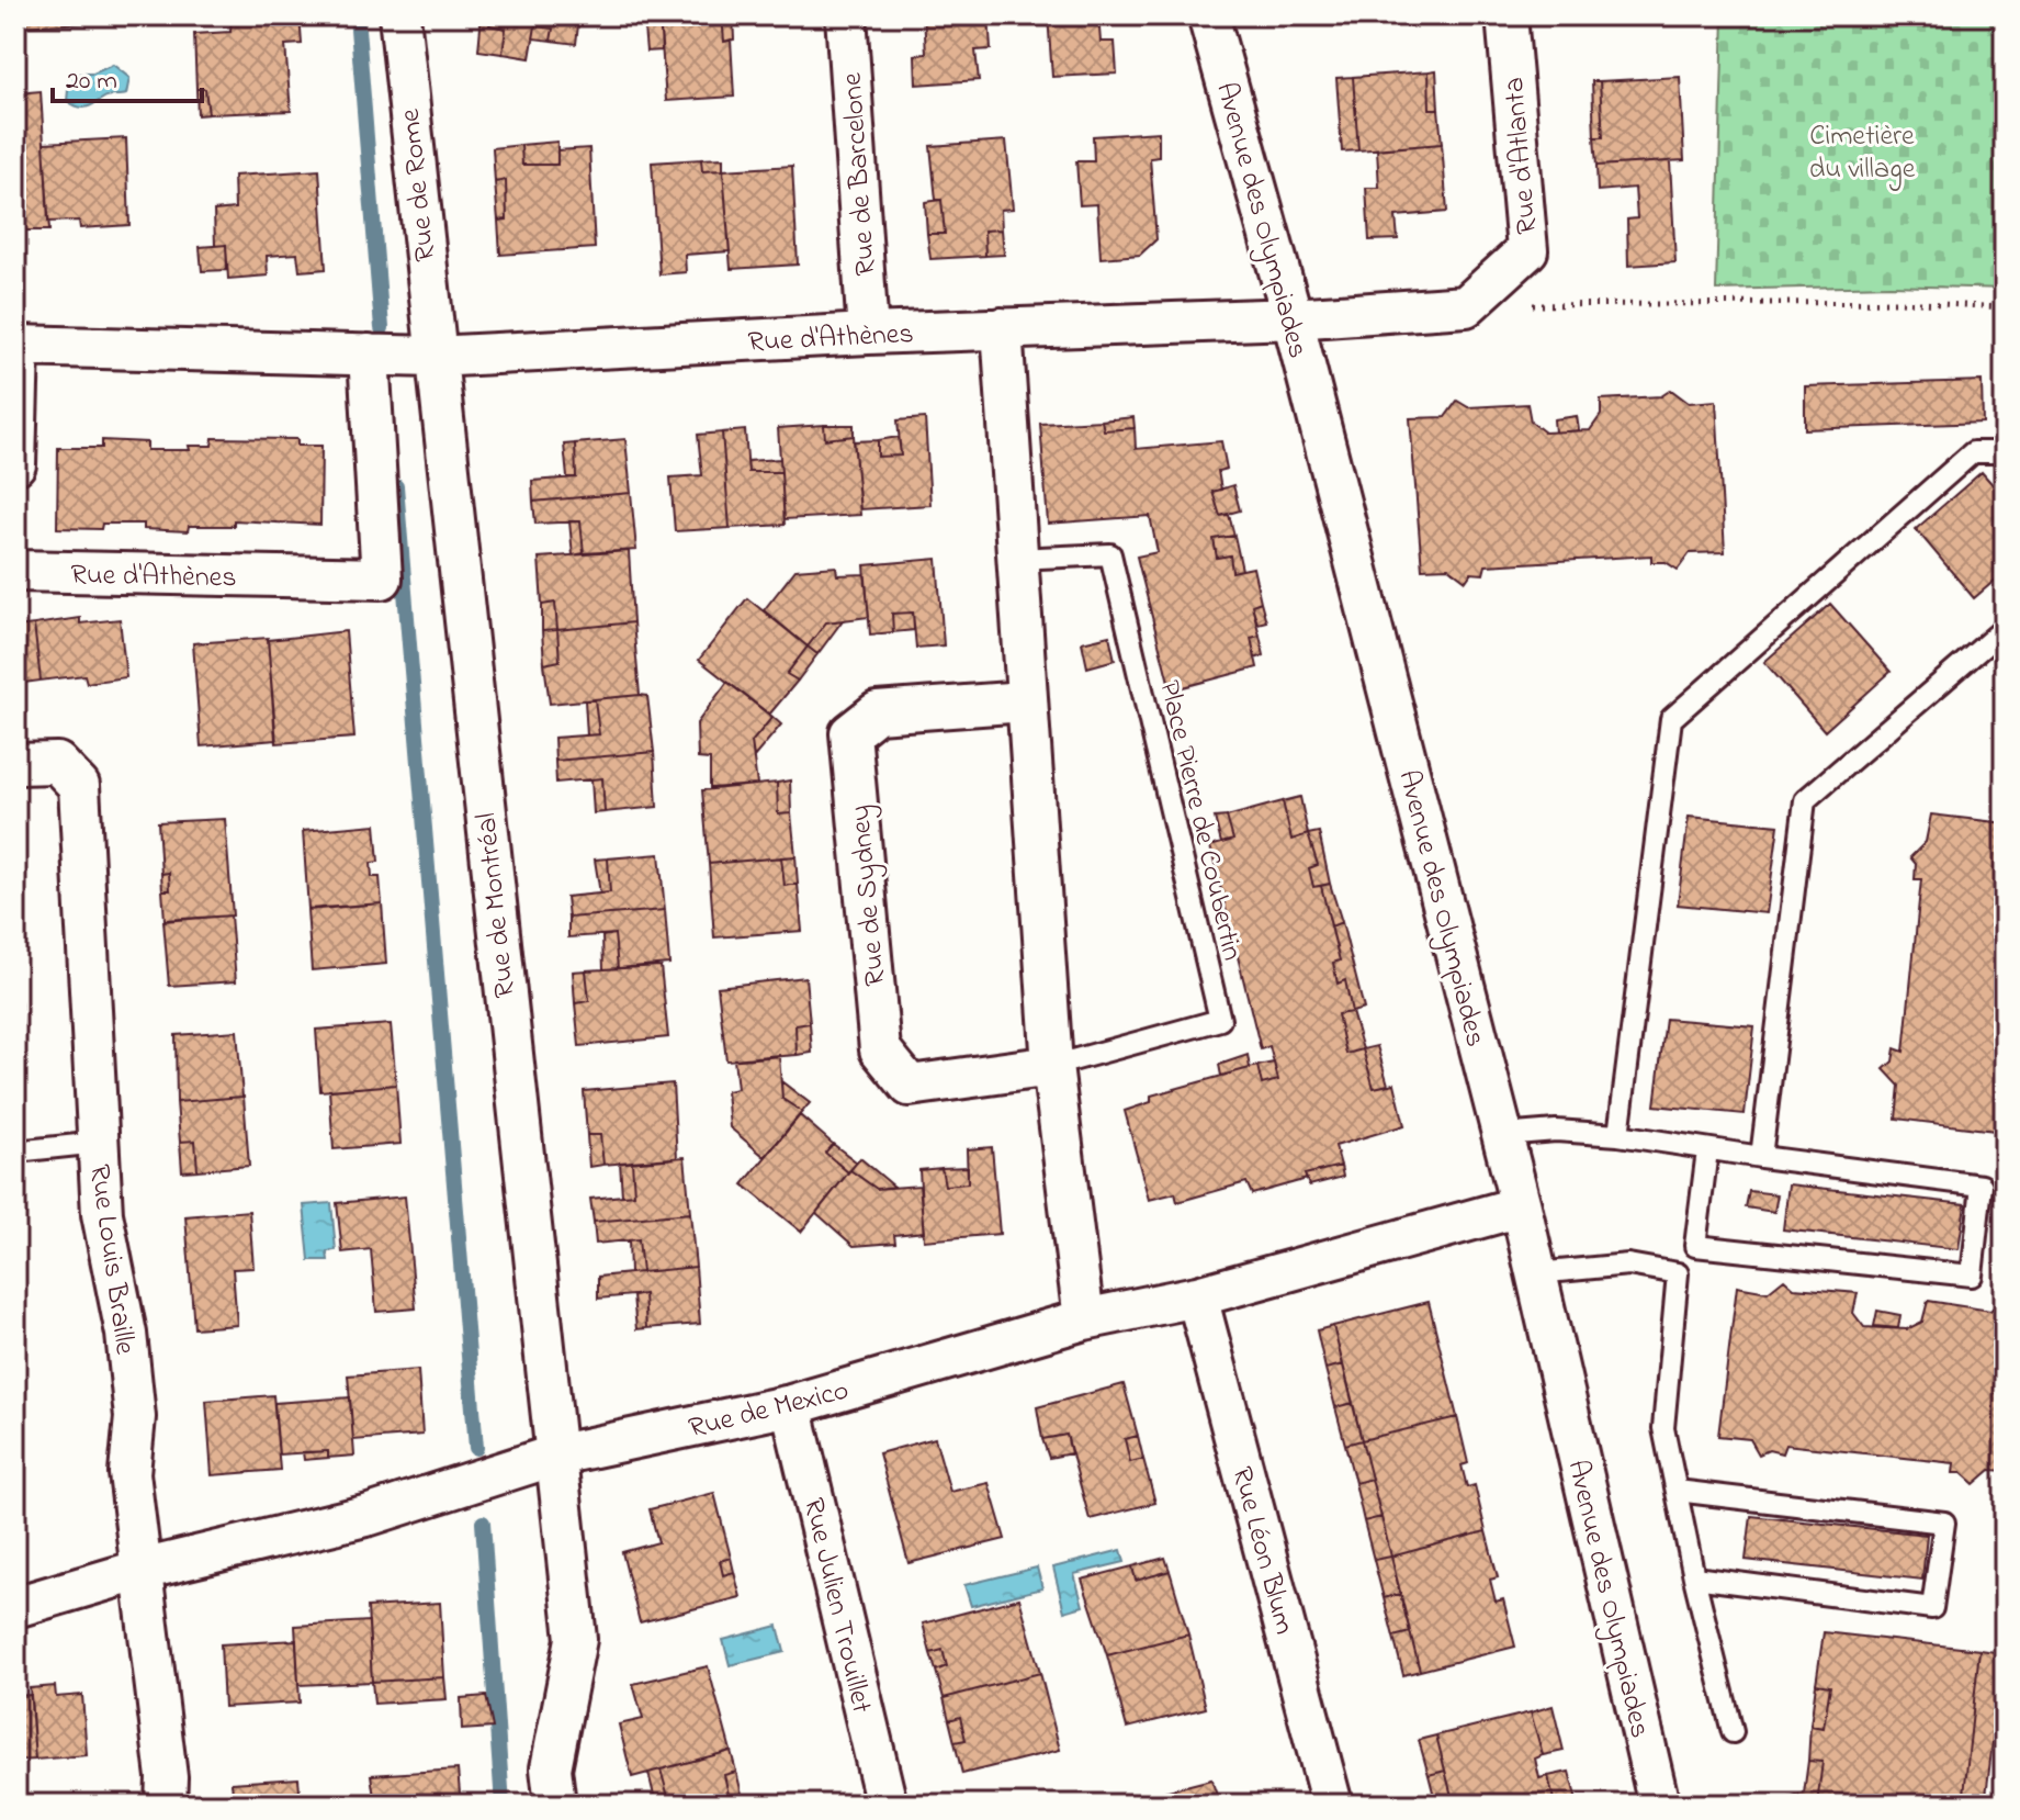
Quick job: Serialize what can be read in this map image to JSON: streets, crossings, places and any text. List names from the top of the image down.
{
  "streets": {
    "street": [
      "Rue d'Atlanta",
      "Rue de Barcelone",
      "Rue de Rome",
      "Avenue des Olympiades",
      "Rue d'Athènes",
      "Rue de Sydney",
      "Rue de Montréal",
      "Rue Louis Braille",
      "Rue de Mexico",
      "Rue Léon Blum",
      "Rue Julien Trouillet"
    ],
    "lane": ["Place Pierre de Coubertin"]
  },
  "crossings": [
    ["Rue de Barcelone", "Rue d'Athènes"],
    ["Rue de Rome", "Rue d'Athènes"],
    ["Rue de Rome", "Rue de Montréal"],
    ["Avenue des Olympiades", "Rue d'Athènes"],
    ["Avenue des Olympiades", "Rue de Mexico"],
    ["Rue d'Athènes", "Rue de Montréal"],
    ["Place Pierre de Coubertin", "Rue de Sydney"],
    ["Rue de Montréal", "Rue de Mexico"],
    ["Rue Louis Braille", "Rue de Mexico"],
    ["Rue de Mexico", "Rue Léon Blum"],
    ["Rue de Mexico", "Rue Julien Trouillet"]
  ],
  "parks": ["Cimetière du village"],
  "scale_bar": "20 m"
}
